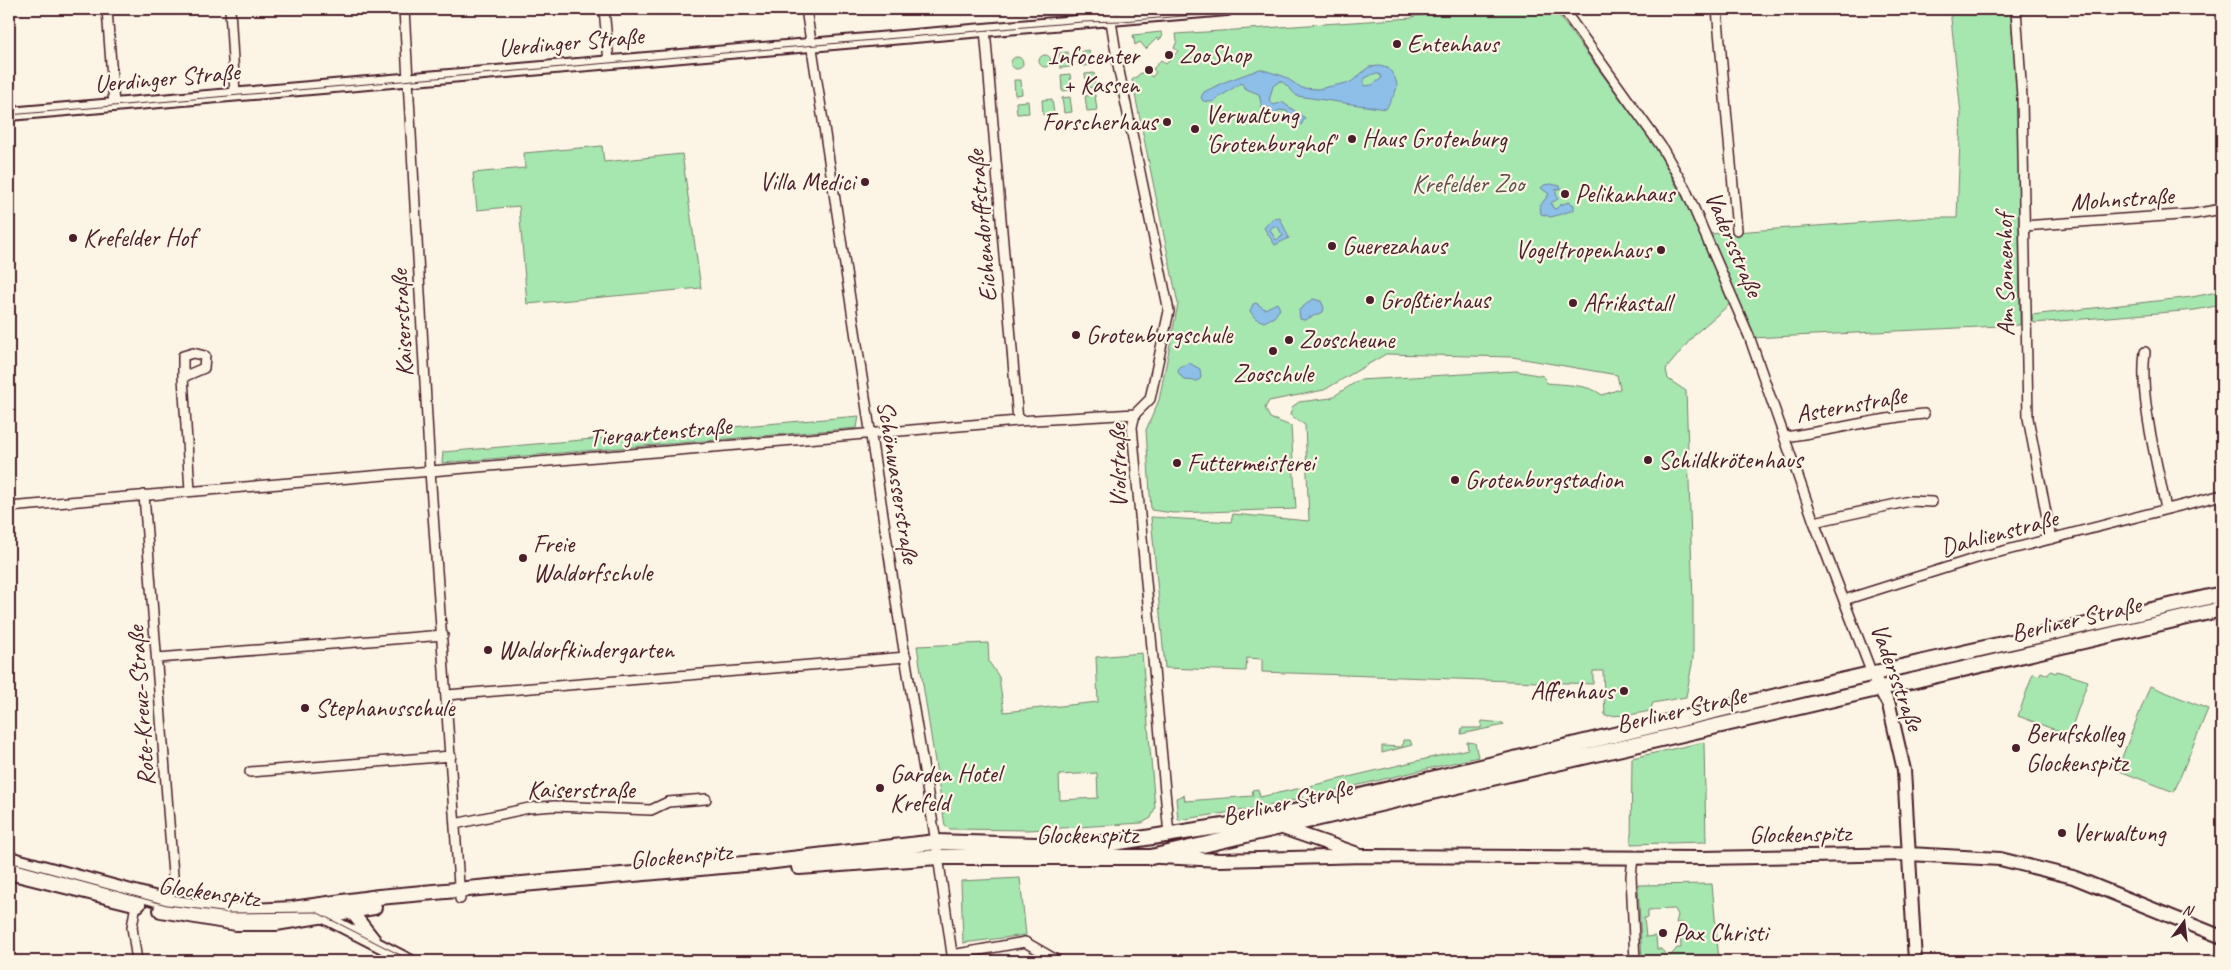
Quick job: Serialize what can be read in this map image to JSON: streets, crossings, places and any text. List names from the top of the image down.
{
  "streets": {
    "main road": [
      "Uerdinger Straße",
      "Vadersstraße",
      "Berliner Straße",
      "Glockenspitz"
    ],
    "street": [
      "Mohnstraße",
      "Eichendorffstraße",
      "Am Sonnenhof",
      "Kaiserstraße",
      "Asternstraße",
      "Tiergartenstraße",
      "Violstraße",
      "Schönwasserstraße",
      "Dahlienstraße",
      "Rote-Kreuz-Straße"
    ]
  },
  "crossings": [
    ["Uerdinger Straße", "Eichendorffstraße"],
    ["Uerdinger Straße", "Kaiserstraße"],
    ["Uerdinger Straße", "Violstraße"],
    ["Uerdinger Straße", "Schönwasserstraße"],
    ["Mohnstraße", "Am Sonnenhof"],
    ["Eichendorffstraße", "Tiergartenstraße"],
    ["Vadersstraße", "Asternstraße"],
    ["Vadersstraße", "Dahlienstraße"],
    ["Vadersstraße", "Berliner Straße"],
    ["Vadersstraße", "Glockenspitz"],
    ["Am Sonnenhof", "Dahlienstraße"],
    ["Kaiserstraße", "Tiergartenstraße"],
    ["Kaiserstraße", "Glockenspitz"],
    ["Tiergartenstraße", "Violstraße"],
    ["Tiergartenstraße", "Schönwasserstraße"],
    ["Tiergartenstraße", "Rote-Kreuz-Straße"],
    ["Violstraße", "Berliner Straße"],
    ["Violstraße", "Glockenspitz"],
    ["Schönwasserstraße", "Glockenspitz"],
    ["Berliner Straße", "Glockenspitz"],
    ["Rote-Kreuz-Straße", "Glockenspitz"]
  ],
  "parks": ["Krefelder Zoo"],
  "places": [
    "Entenhaus",
    "ZooShop",
    "Infocenter + Kassen",
    "Forscherhaus",
    "Verwaltung 'Grotenburghof'",
    "Haus Grotenburg",
    "Villa Medici",
    "Pelikanhaus",
    "Krefelder Hof",
    "Guerezahaus",
    "Vogeltropenhaus",
    "Großtierhaus",
    "Afrikastall",
    "Grotenburgschule",
    "Zooscheune",
    "Zooschule",
    "Schildkrötenhaus",
    "Futtermeisterei",
    "Grotenburgstadion",
    "Freie Waldorfschule",
    "Waldorfkindergarten",
    "Affenhaus",
    "Stephanusschule",
    "Berufskolleg Glockenspitz",
    "Garden Hotel Krefeld",
    "Verwaltung",
    "Pax Christi"
  ],
  "north": "top"
}
